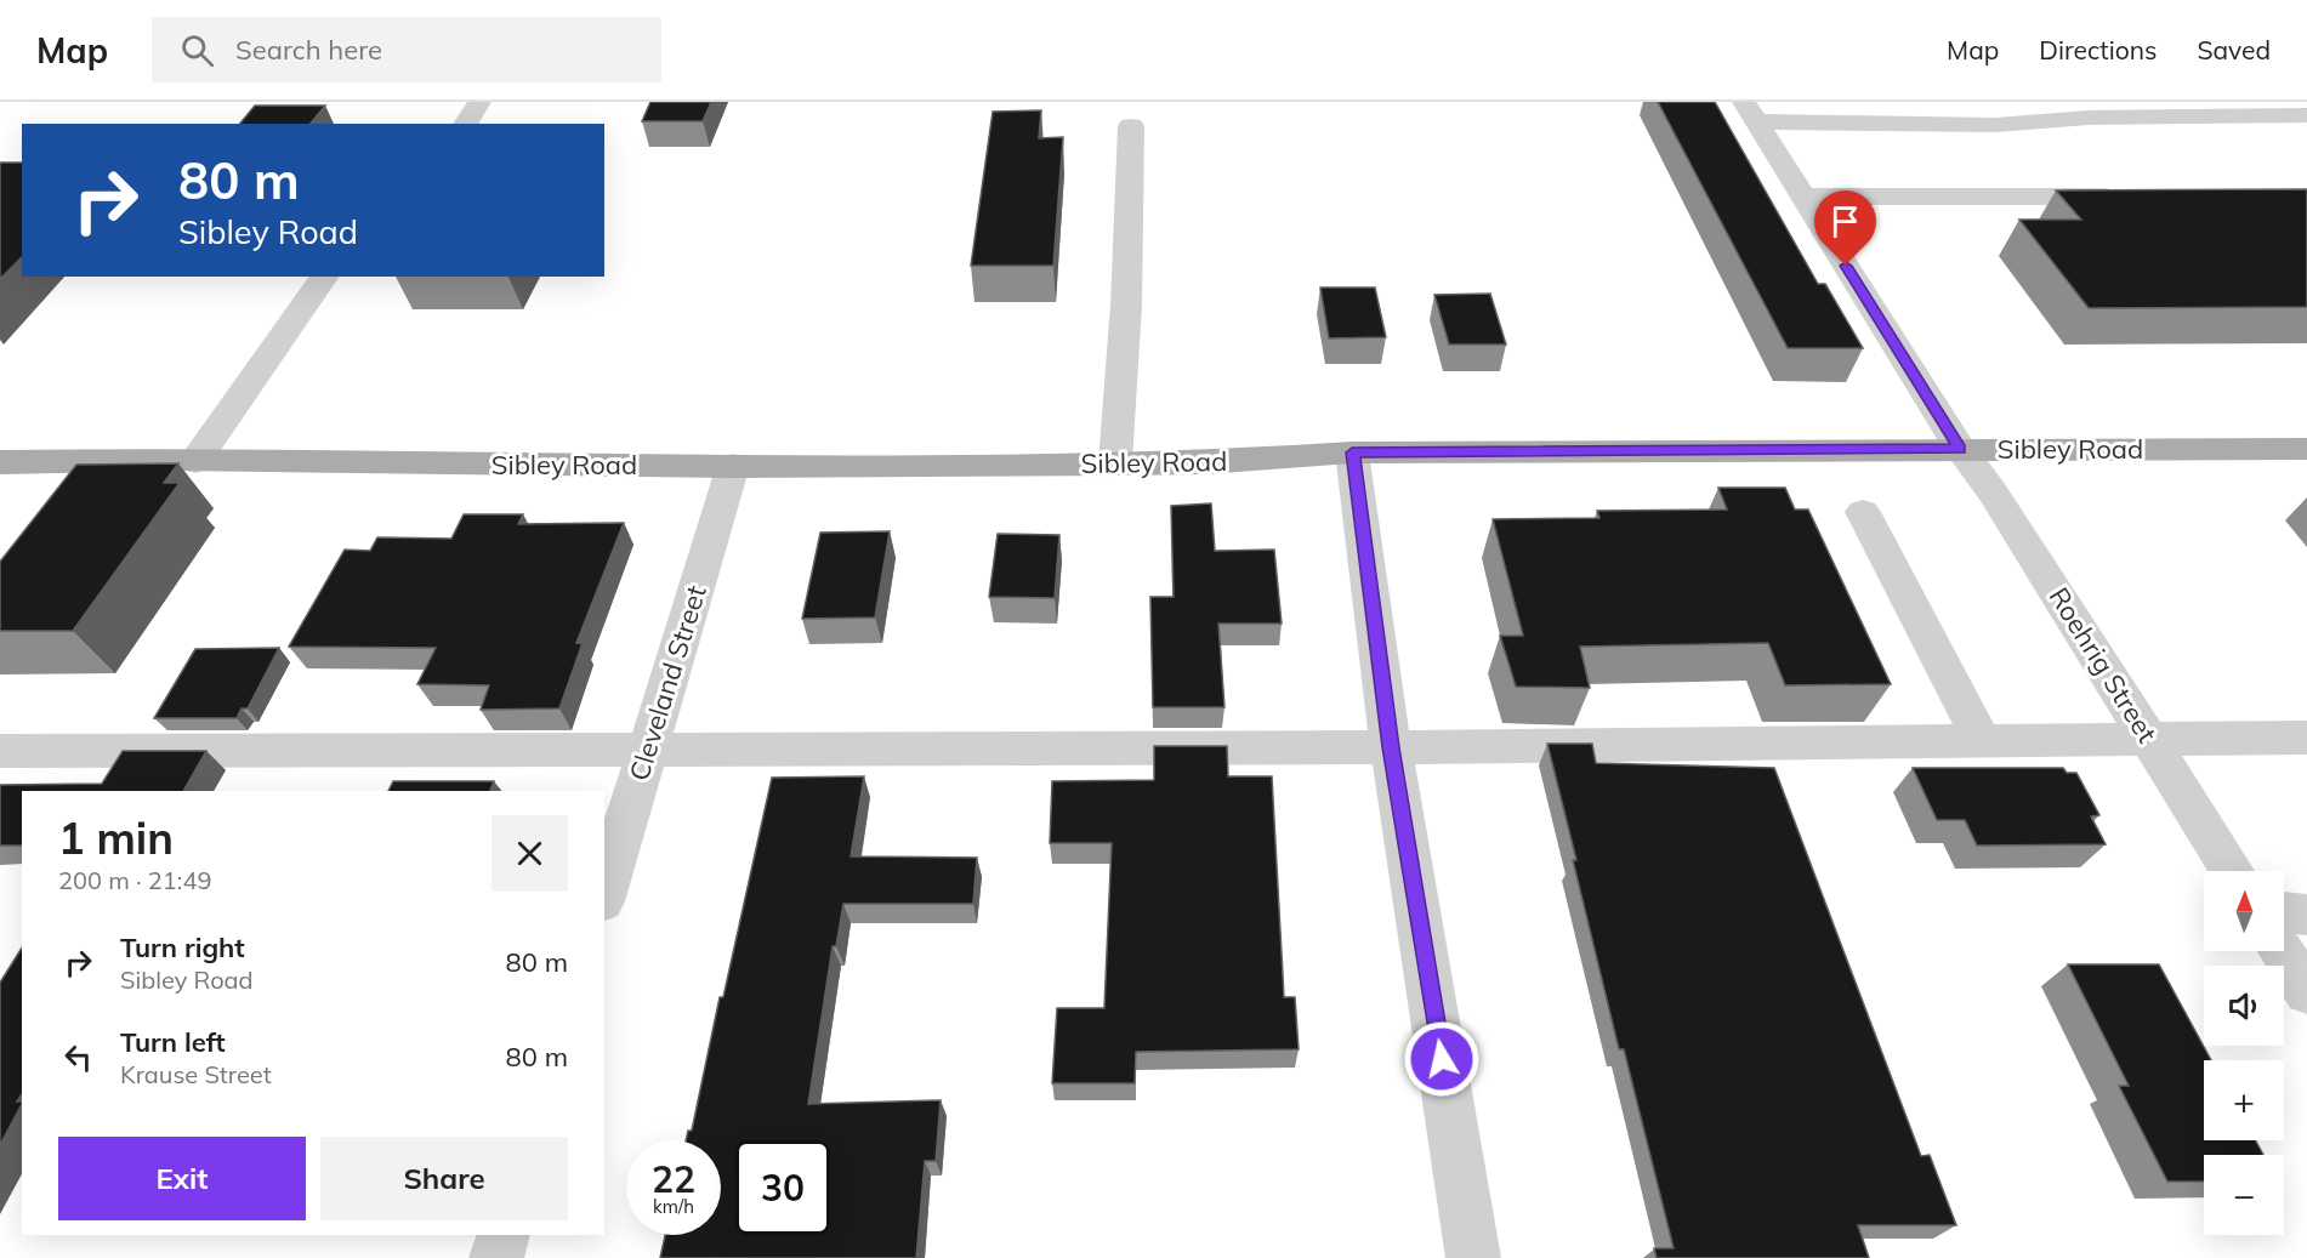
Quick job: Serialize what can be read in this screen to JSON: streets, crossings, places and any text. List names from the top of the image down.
{
  "streets": {
    "main road": ["Sibley Road"],
    "street": ["Roehrig Street", "Cleveland Street"]
  },
  "crossings": [
    ["Sibley Road", "Roehrig Street"],
    ["Sibley Road", "Cleveland Street"]
  ],
  "north": "top",
  "page": {
    "header": "Map",
    "search": "Search here",
    "nav": ["Map", "Directions", "Saved"],
    "turn": ["80 m", "Sibley Road"],
    "heading": ["1 min", "200 m · 21:49"],
    "map_buttons": ["+", "−"],
    "list": [
      {
        "name": "Turn right",
        "note": "Sibley Road",
        "value": "80 m"
      },
      {
        "name": "Turn left",
        "note": "Krause Street",
        "value": "80 m"
      }
    ],
    "buttons": ["Exit", "Share"],
    "speed": "22 km/h",
    "limit": "30"
  }
}
